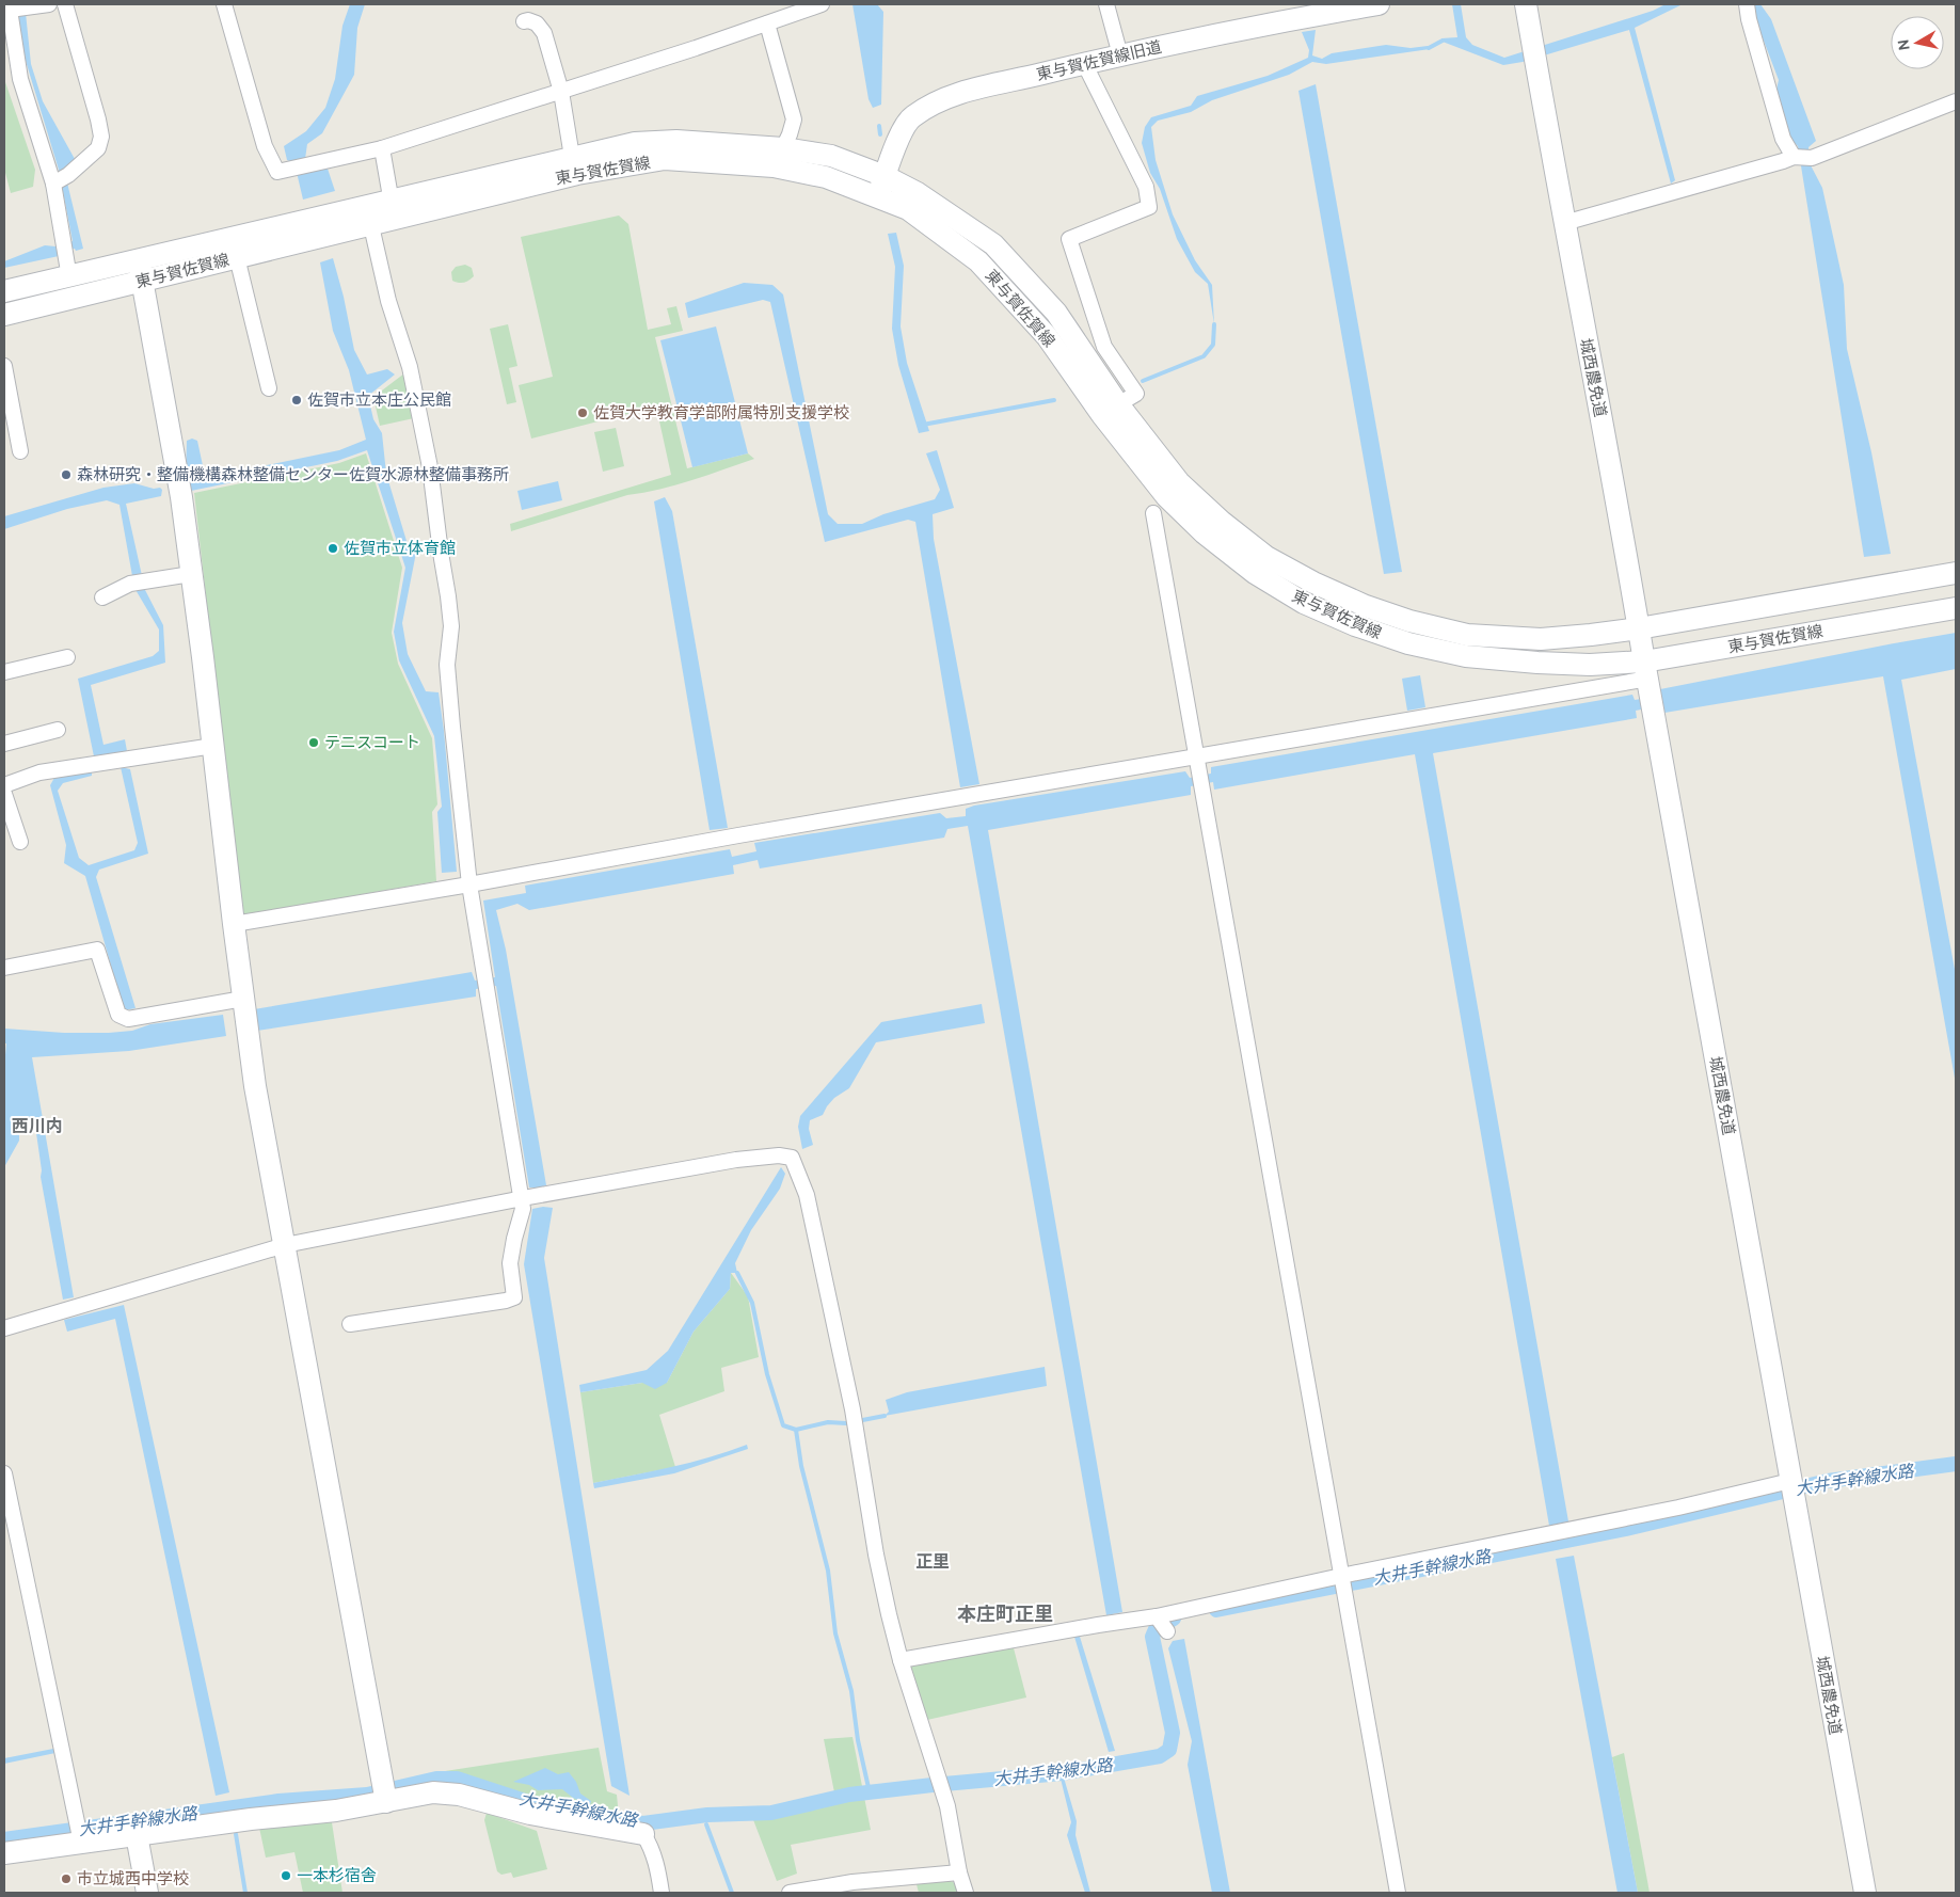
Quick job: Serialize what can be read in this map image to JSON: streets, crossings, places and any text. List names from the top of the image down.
{
  "streets": {
    "main road": ["東与賀佐賀線旧道", "東与賀佐賀線", "城西農免道"]
  },
  "crossings": [
    ["東与賀佐賀線旧道", "東与賀佐賀線"],
    ["東与賀佐賀線", "城西農免道"]
  ],
  "districts": ["西川内", "正里", "本庄町正里"],
  "water": ["大井手幹線水路"],
  "places": [
    "佐賀市立本庄公民館",
    "佐賀大学教育学部附属特別支援学校",
    "森林研究・整備機構森林整備センター佐賀水源林整備事務所",
    "佐賀市立体育館",
    "テニスコート",
    "一本杉宿舎",
    "市立城西中学校"
  ],
  "north": "left"
}
